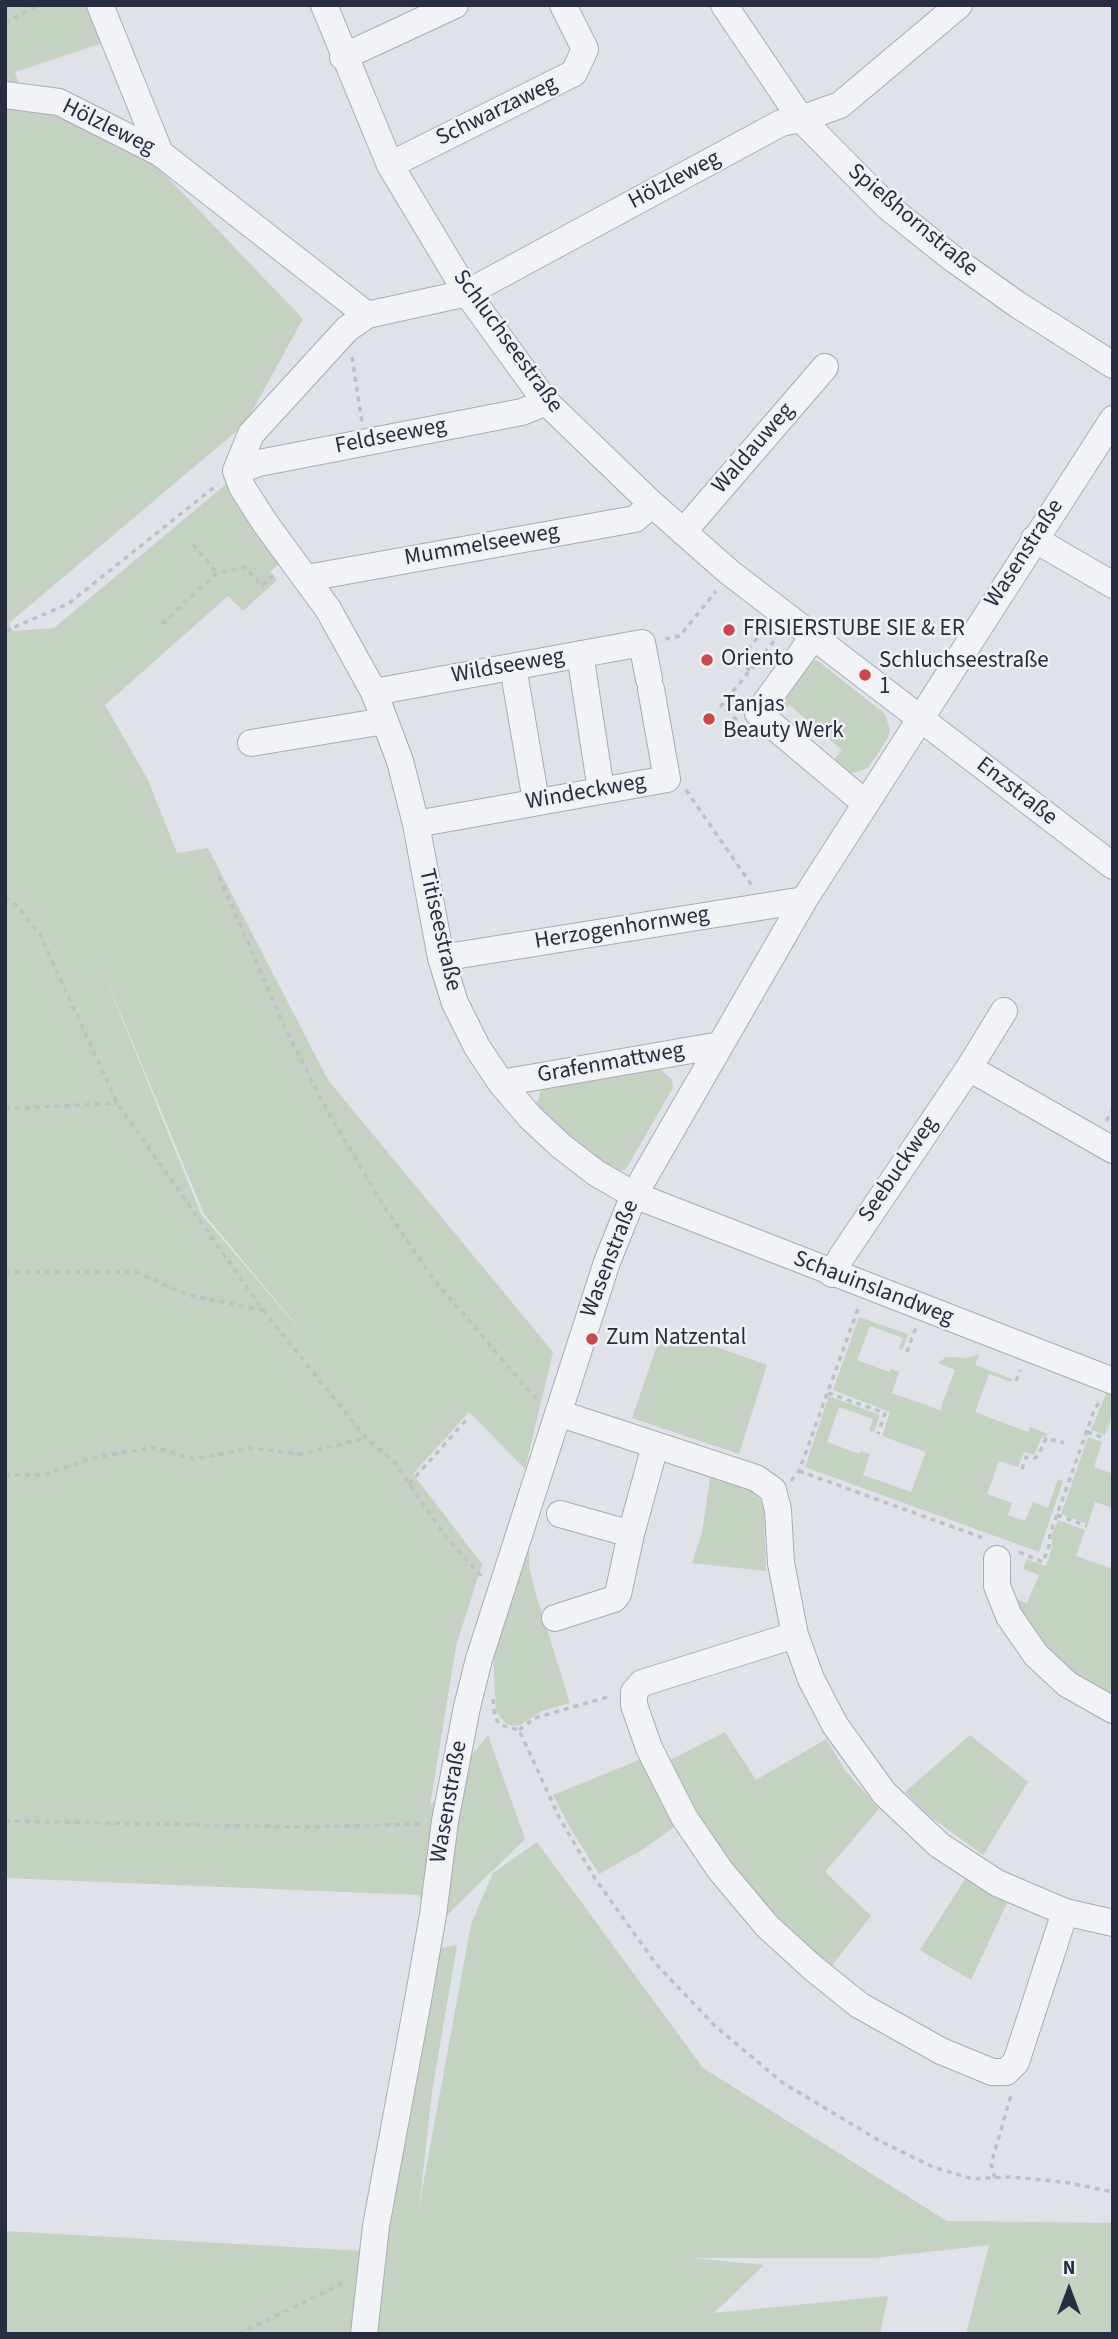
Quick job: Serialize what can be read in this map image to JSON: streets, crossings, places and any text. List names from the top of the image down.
{
  "streets": {
    "street": [
      "Schwarzaweg",
      "Hölzleweg",
      "Spießhornstraße",
      "Schluchseestraße",
      "Feldseeweg",
      "Waldauweg",
      "Mummelseeweg",
      "Wasenstraße",
      "Wildseeweg",
      "Enzstraße",
      "Windeckweg",
      "Herzogenhornweg",
      "Titiseestraße",
      "Grafenmattweg",
      "Seebuckweg",
      "Schauinslandweg"
    ]
  },
  "crossings": [
    ["Schwarzaweg", "Schluchseestraße"],
    ["Hölzleweg", "Spießhornstraße"],
    ["Hölzleweg", "Schluchseestraße"],
    ["Schluchseestraße", "Feldseeweg"],
    ["Schluchseestraße", "Waldauweg"],
    ["Schluchseestraße", "Mummelseeweg"],
    ["Schluchseestraße", "Wasenstraße"],
    ["Schluchseestraße", "Enzstraße"],
    ["Feldseeweg", "Titiseestraße"],
    ["Mummelseeweg", "Titiseestraße"],
    ["Wasenstraße", "Enzstraße"],
    ["Wasenstraße", "Herzogenhornweg"],
    ["Wasenstraße", "Titiseestraße"],
    ["Wasenstraße", "Grafenmattweg"],
    ["Wasenstraße", "Schauinslandweg"],
    ["Wildseeweg", "Windeckweg"],
    ["Wildseeweg", "Titiseestraße"],
    ["Windeckweg", "Titiseestraße"],
    ["Herzogenhornweg", "Titiseestraße"],
    ["Titiseestraße", "Grafenmattweg"],
    ["Titiseestraße", "Schauinslandweg"],
    ["Seebuckweg", "Schauinslandweg"]
  ],
  "places": [
    "FRISIERSTUBE SIE & ER",
    "Oriento",
    "Schluchseestraße 1",
    "Tanjas Beauty Werk",
    "Zum Natzental"
  ],
  "north": "top"
}
